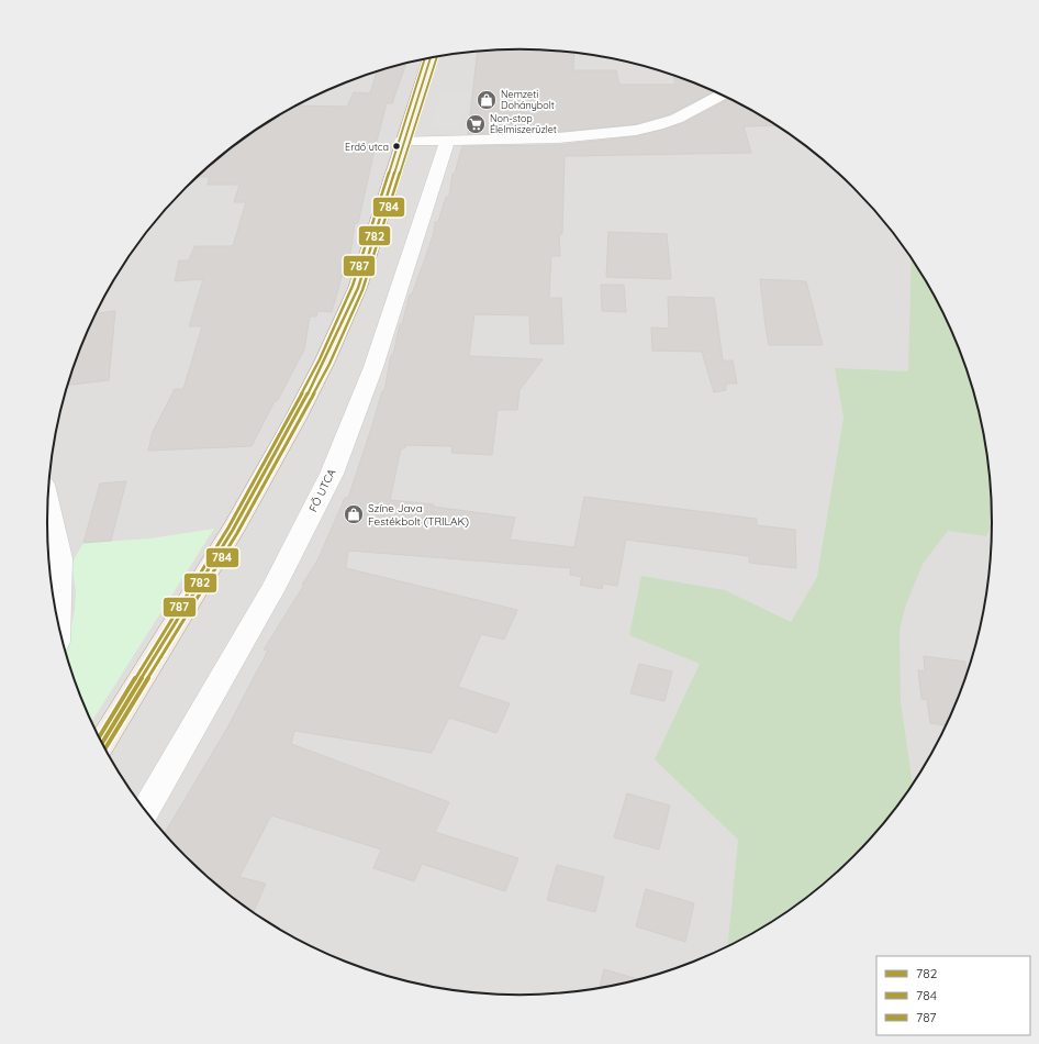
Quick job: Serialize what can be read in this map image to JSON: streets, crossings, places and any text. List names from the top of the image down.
{
  "streets": {
    "street": ["FŐ UTCA"]
  },
  "places": {
    "shop": ["Nemzeti Dohánybolt", "Színe Java Festékbolt (TRILAK)"],
    "supermarket": ["Non-stop Élelmiszerüzlet"],
    "other": ["Erdő utca"]
  },
  "lines": ["transit line 784", "transit line 782", "transit line 787"],
  "legend": ["782", "784", "787"]
}
